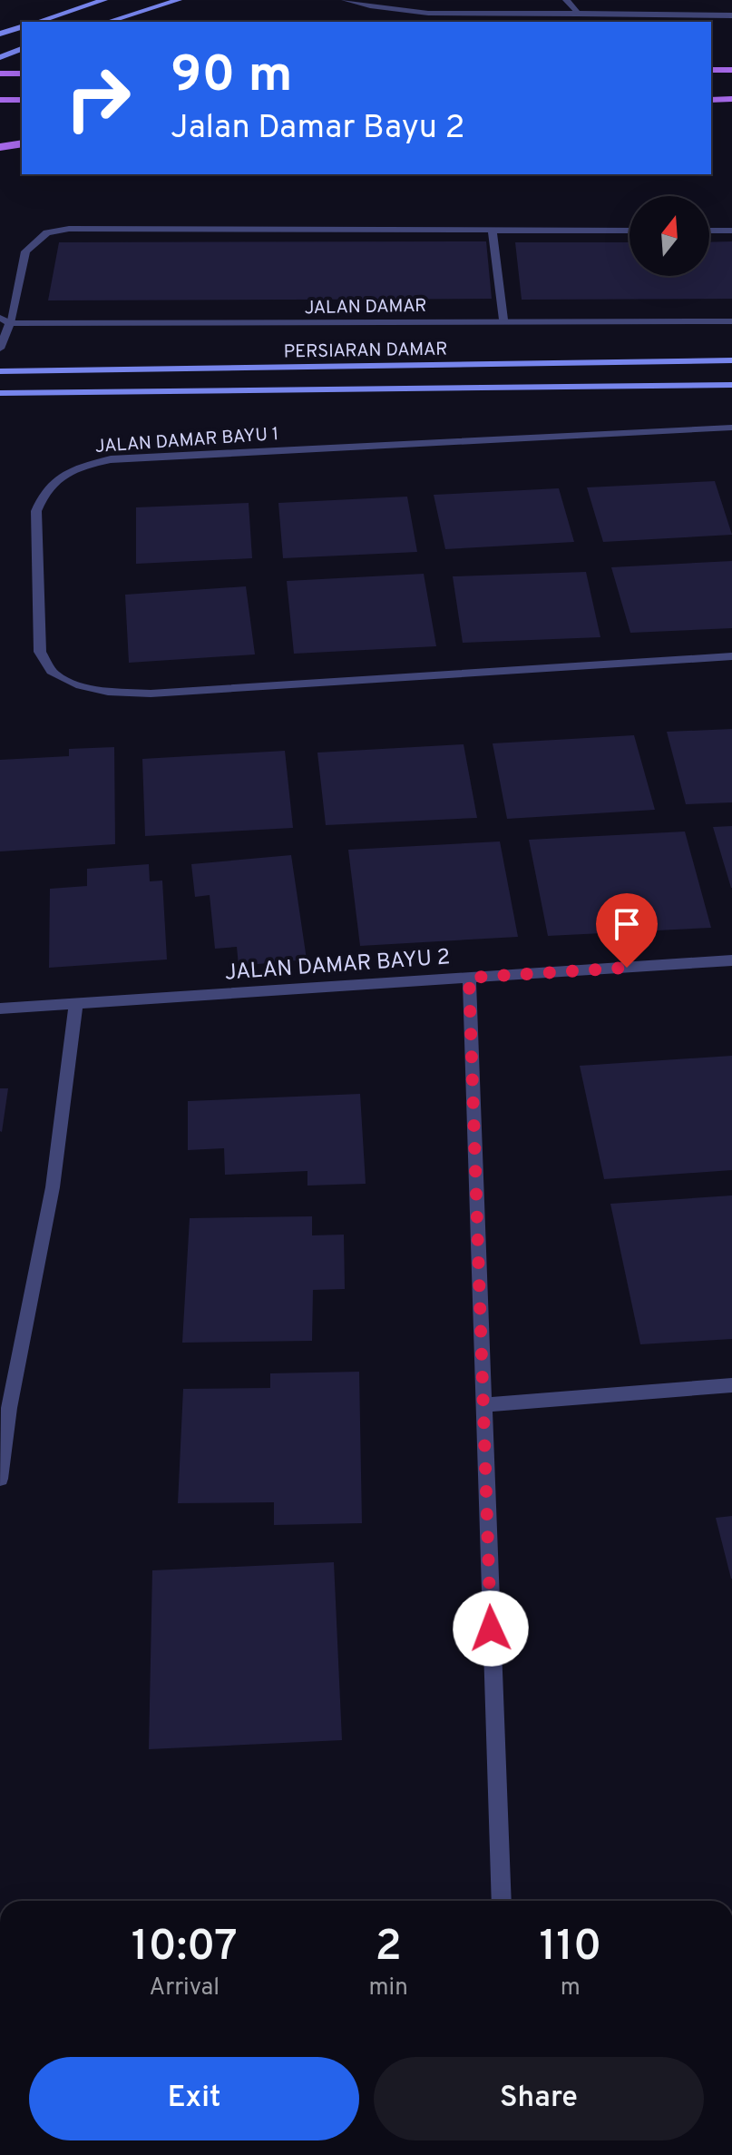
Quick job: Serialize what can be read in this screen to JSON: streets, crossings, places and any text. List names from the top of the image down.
{
  "streets": {
    "street": [
      "JALAN DAMAR",
      "PERSIARAN DAMAR",
      "JALAN DAMAR BAYU 1",
      "JALAN DAMAR BAYU 2"
    ]
  },
  "north": "top",
  "page": {
    "turn": ["90 m", "Jalan Damar Bayu 2"],
    "eta": [
      "10:07",
      "Arrival",
      "2",
      "min",
      "110",
      "m"
    ],
    "buttons": ["Exit", "Share"]
  }
}
